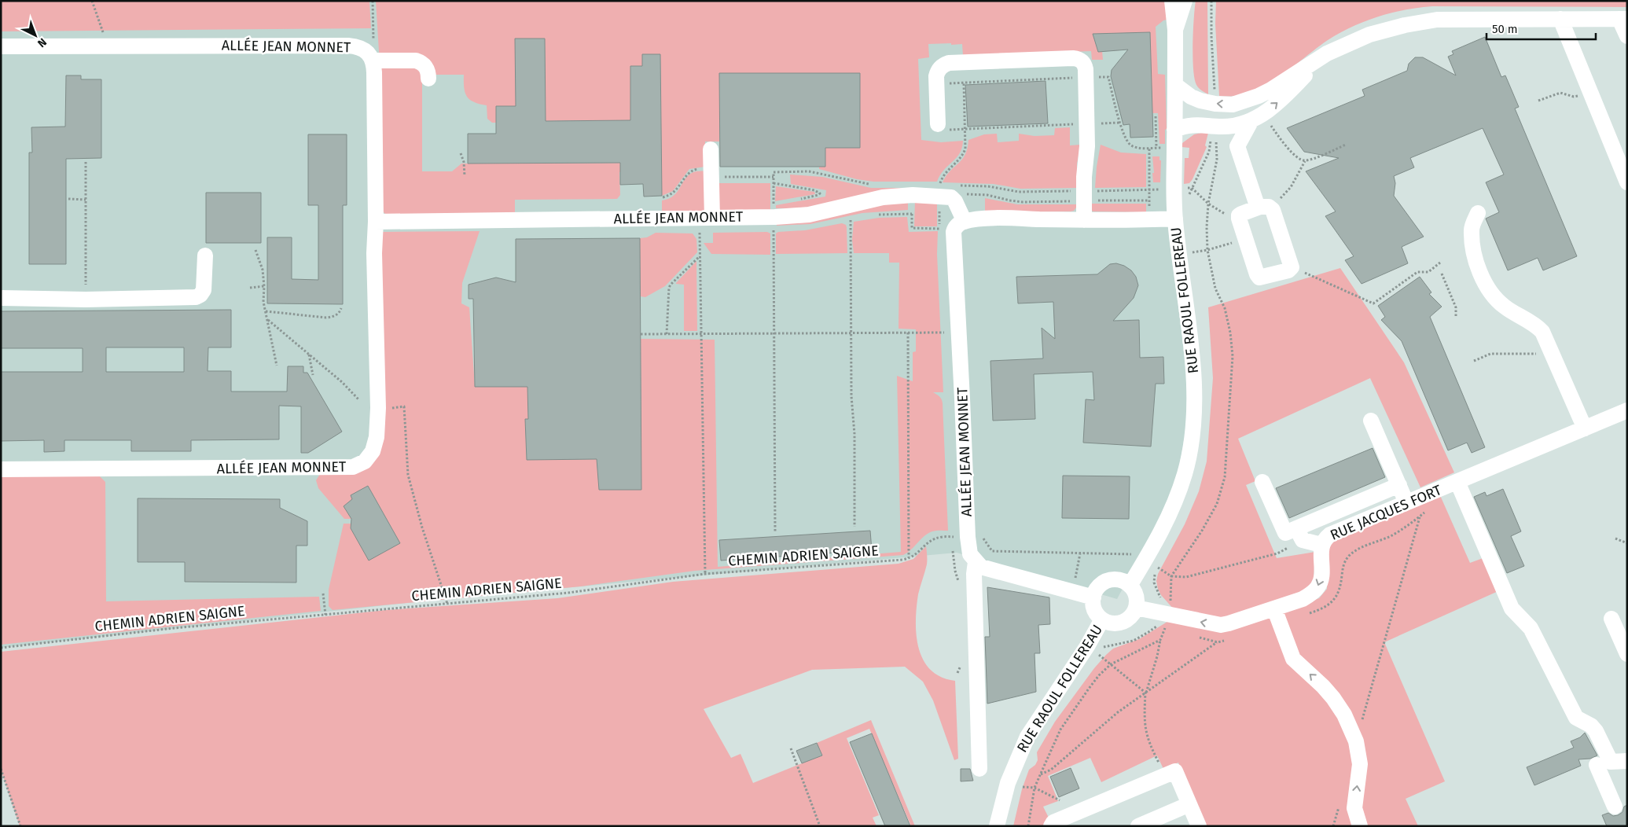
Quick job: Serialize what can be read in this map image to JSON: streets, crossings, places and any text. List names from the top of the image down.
{
  "streets": {
    "street": ["ALLÉE JEAN MONNET", "RUE RAOUL FOLLEREAU", "RUE JACQUES FORT"],
    "path": ["CHEMIN ADRIEN SAIGNE"]
  },
  "crossings": [
    ["RUE RAOUL FOLLEREAU", "RUE JACQUES FORT"]
  ],
  "scale_bar": "50 m",
  "north": "bottom right"
}
